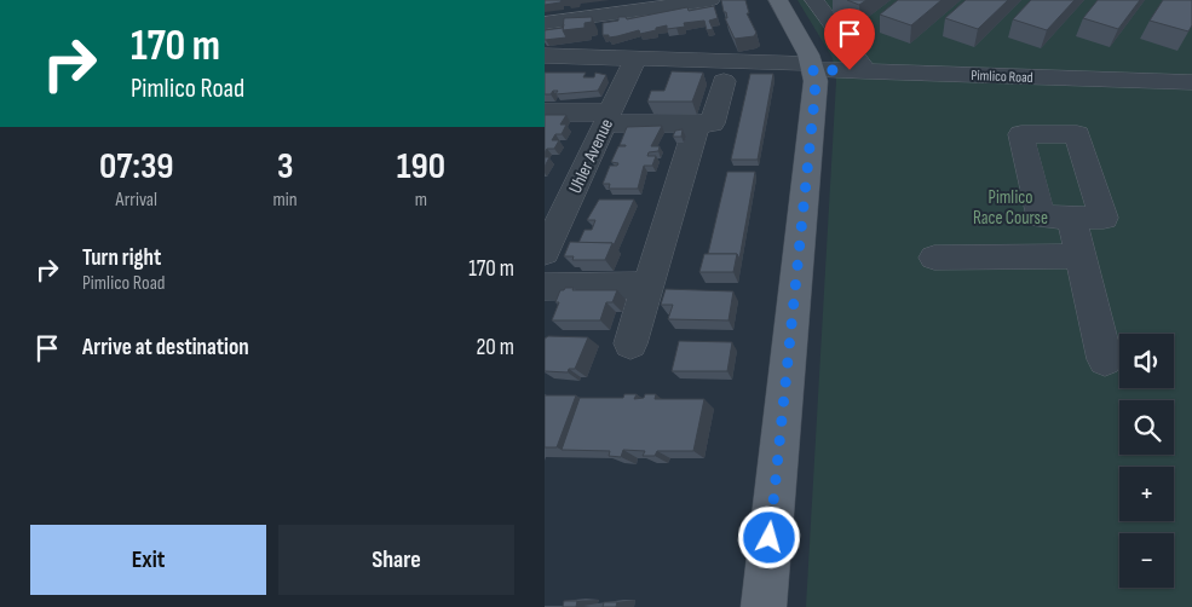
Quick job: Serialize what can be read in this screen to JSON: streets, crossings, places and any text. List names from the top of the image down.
{
  "streets": {
    "street": ["Pimlico Road", "Uhler Avenue"]
  },
  "crossings": [
    ["Pimlico Road", "Uhler Avenue"]
  ],
  "parks": ["Pimlico Race Course"],
  "page": {
    "turn": ["170 m", "Pimlico Road"],
    "eta": [
      "07:39",
      "Arrival",
      "3",
      "min",
      "190",
      "m"
    ],
    "list": [
      {
        "name": "Turn right",
        "note": "Pimlico Road",
        "value": "170 m"
      },
      {
        "name": "Arrive at destination",
        "value": "20 m"
      }
    ],
    "map_buttons": ["+", "−"],
    "buttons": ["Exit", "Share"]
  }
}
